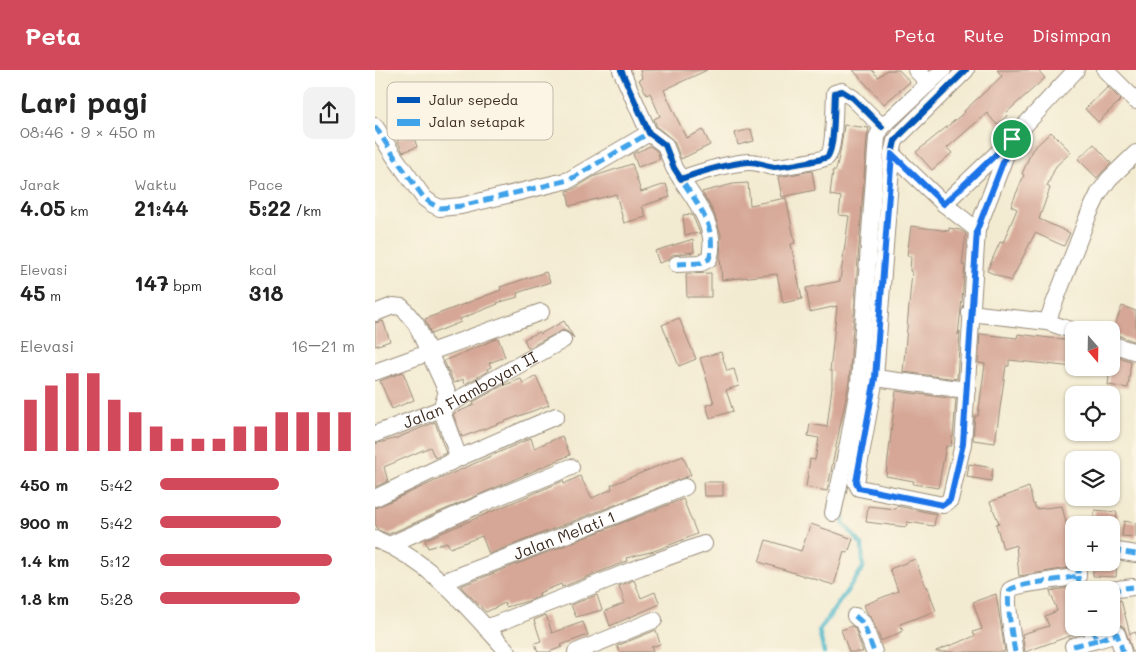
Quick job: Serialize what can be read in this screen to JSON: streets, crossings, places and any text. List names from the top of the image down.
{
  "streets": {
    "street": ["Jalan Flamboyan II", "Jalan Melati 1"]
  },
  "legend": ["Jalur sepeda", "Jalan setapak"],
  "north": "bottom",
  "page": {
    "header": "Peta",
    "nav": ["Peta", "Rute", "Disimpan"],
    "heading": ["Lari pagi", "08:46 · 9 × 450 m"],
    "stats": [
      ["Jarak", "4.05 km"],
      ["Waktu", "21:44"],
      ["Pace", "5:22 /km"],
      ["Elevasi", "45 m"],
      ["147 bpm"],
      ["kcal", "318"]
    ],
    "map_buttons": ["+", "−"],
    "chart": ["Elevasi", "16–21 m"],
    "list": [
      {
        "name": "450 m",
        "note": "5:42"
      },
      {
        "name": "900 m",
        "note": "5:42"
      },
      {
        "name": "1.4 km",
        "note": "5:12"
      },
      {
        "name": "1.8 km",
        "note": "5:28"
      }
    ]
  }
}
